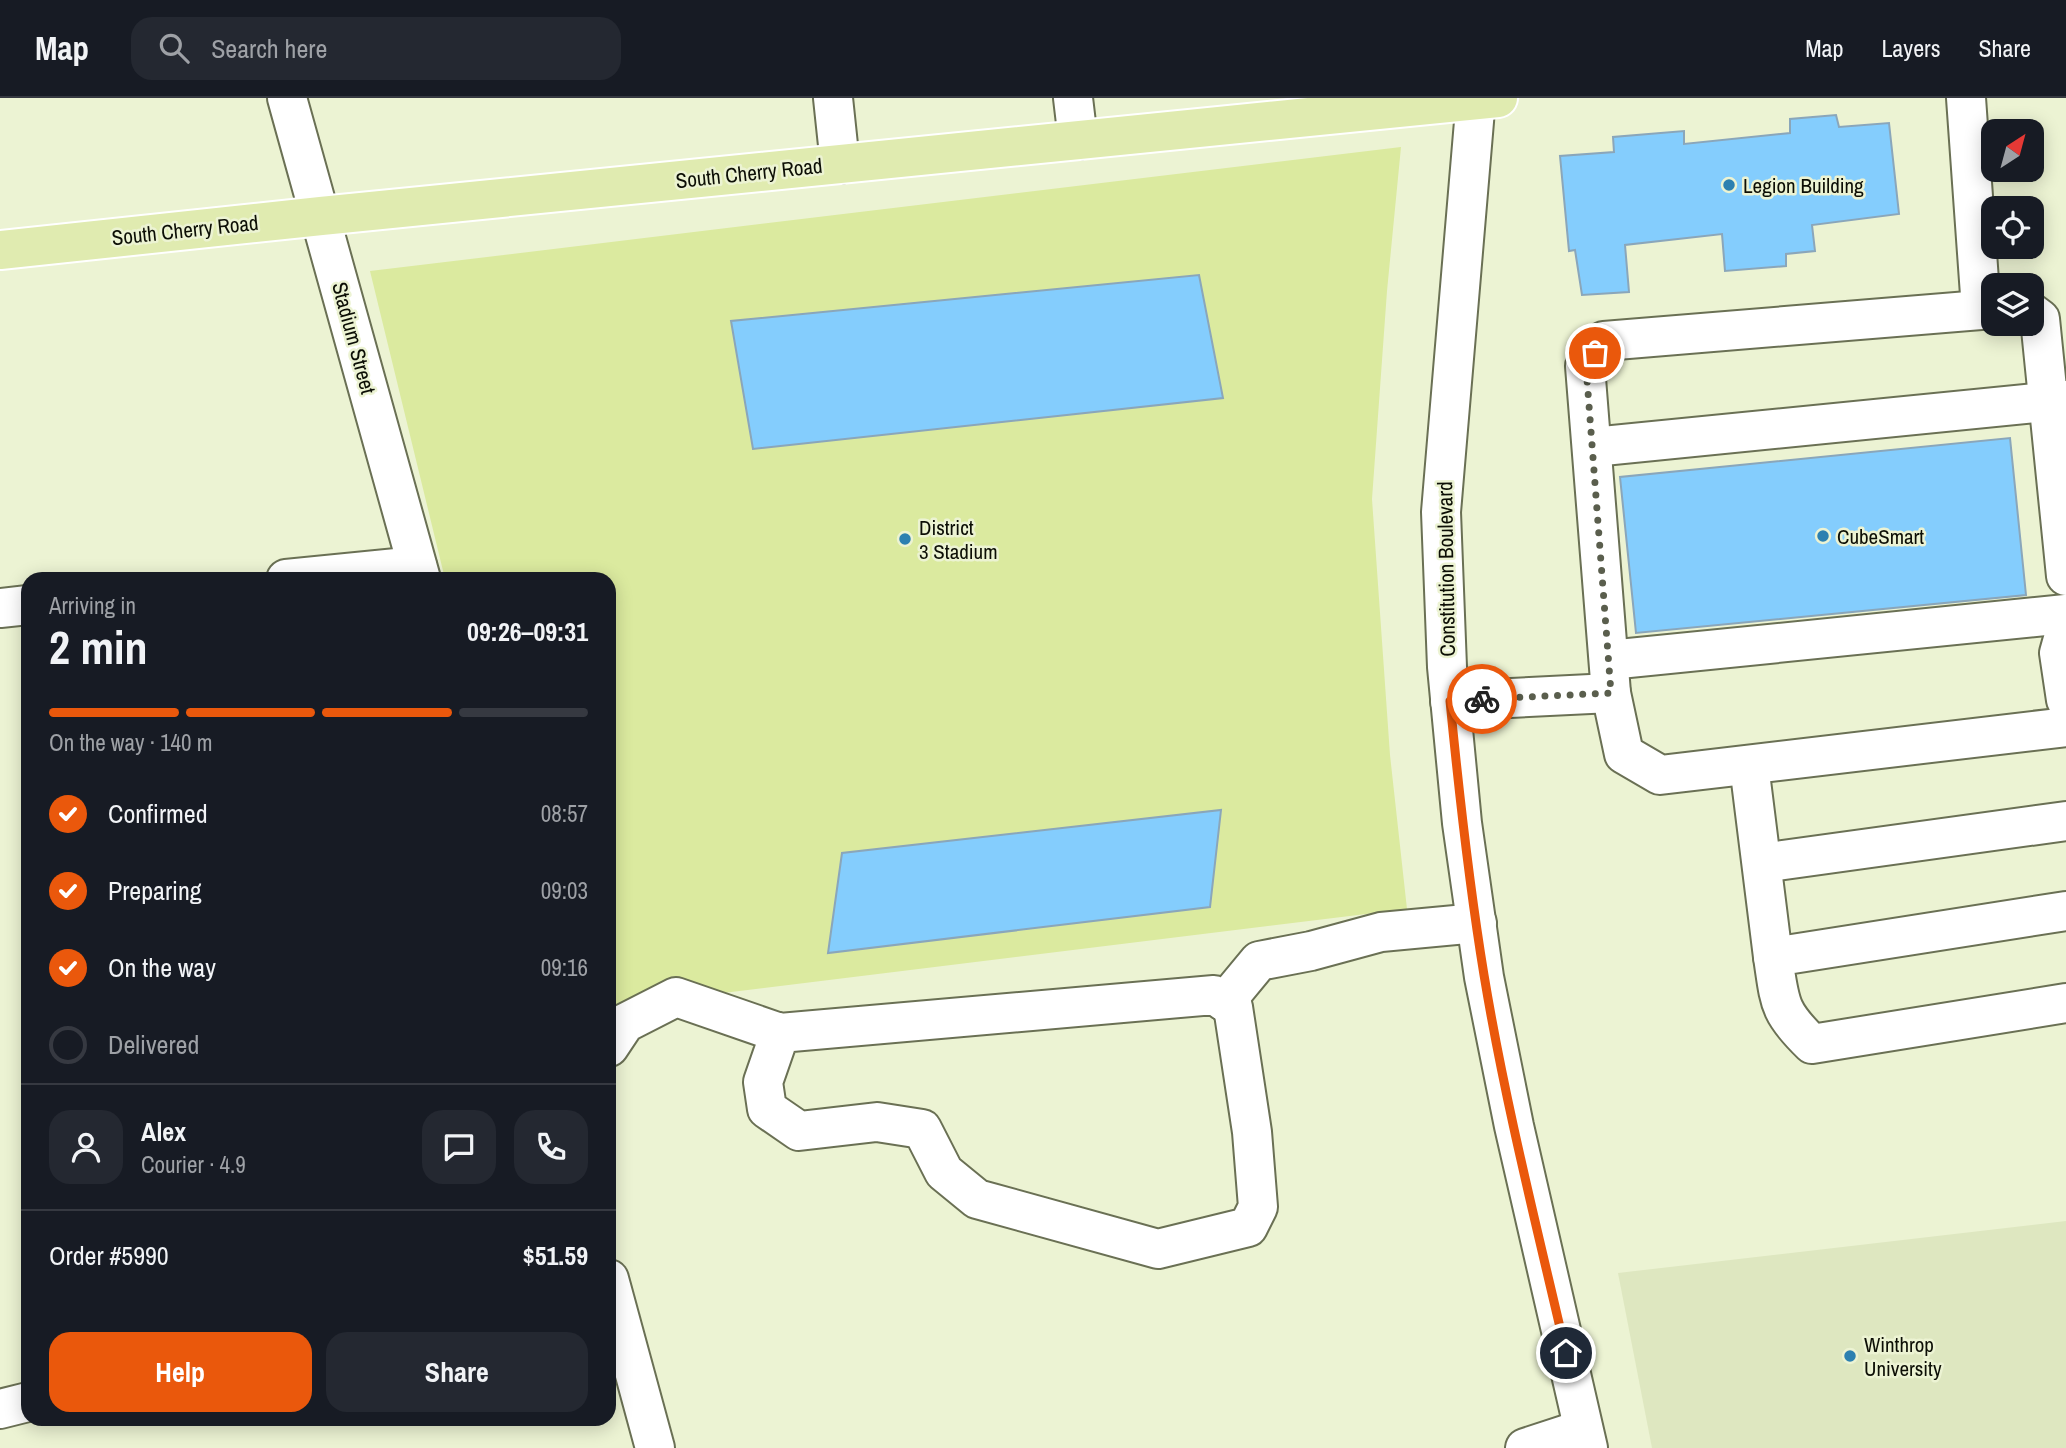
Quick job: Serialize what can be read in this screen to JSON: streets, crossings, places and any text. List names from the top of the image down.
{
  "streets": {
    "main road": ["South Cherry Road"],
    "street": ["Stadium Street", "Constitution Boulevard"]
  },
  "crossings": [
    ["South Cherry Road", "Stadium Street"],
    ["South Cherry Road", "Constitution Boulevard"]
  ],
  "places": [
    "Legion Building",
    "CubeSmart",
    "District 3 Stadium",
    "Winthrop University"
  ],
  "north": "top right",
  "page": {
    "header": "Map",
    "search": "Search here",
    "nav": ["Map", "Layers", "Share"],
    "heading": ["2 min", "Arriving in", "09:26–09:31"],
    "panel": [
      "Alex",
      "Courier · 4.9",
      "Order #5990",
      "$51.59"
    ],
    "bar": "On the way · 140 m",
    "list": [
      ["Confirmed", "08:57"],
      ["Preparing", "09:03"],
      ["On the way", "09:16"],
      "Delivered"
    ],
    "buttons": ["Help", "Share"]
  }
}
